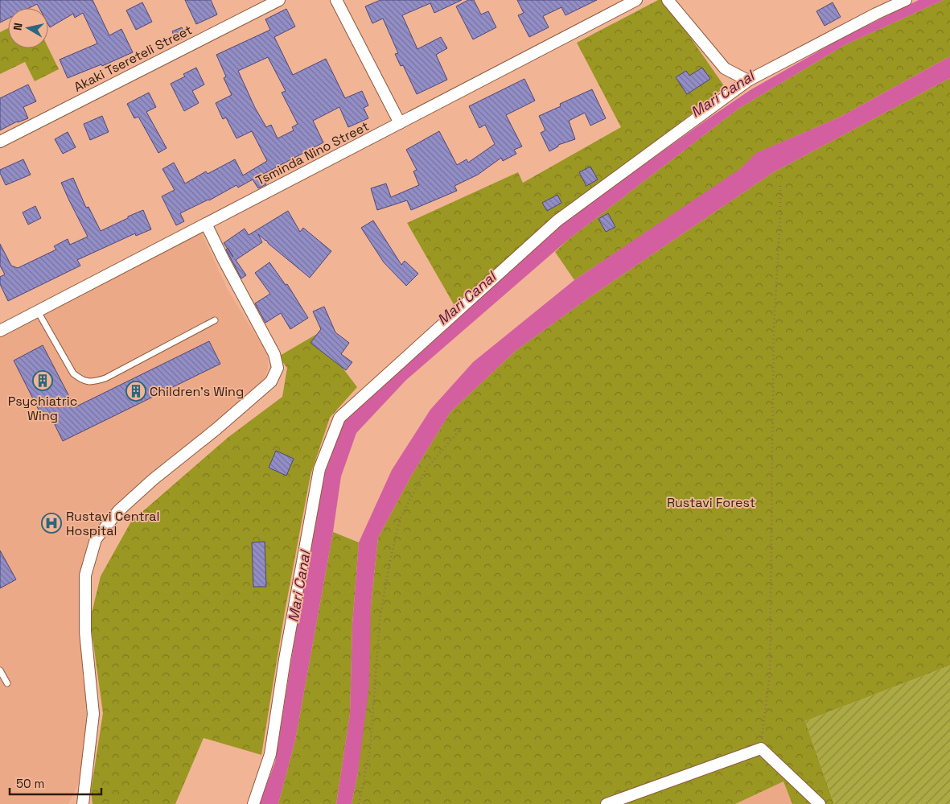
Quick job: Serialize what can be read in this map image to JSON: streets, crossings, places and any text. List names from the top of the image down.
{
  "streets": {
    "street": ["Akaki Tsereteli Street", "Tsminda Nino Street"]
  },
  "water": ["Mari Canal"],
  "parks": ["Rustavi Forest"],
  "places": {
    "building": ["Psychiatric Wing", "Children's Wing"],
    "hospital": ["Rustavi Central Hospital"]
  },
  "scale_bar": "50 m",
  "north": "left"
}
